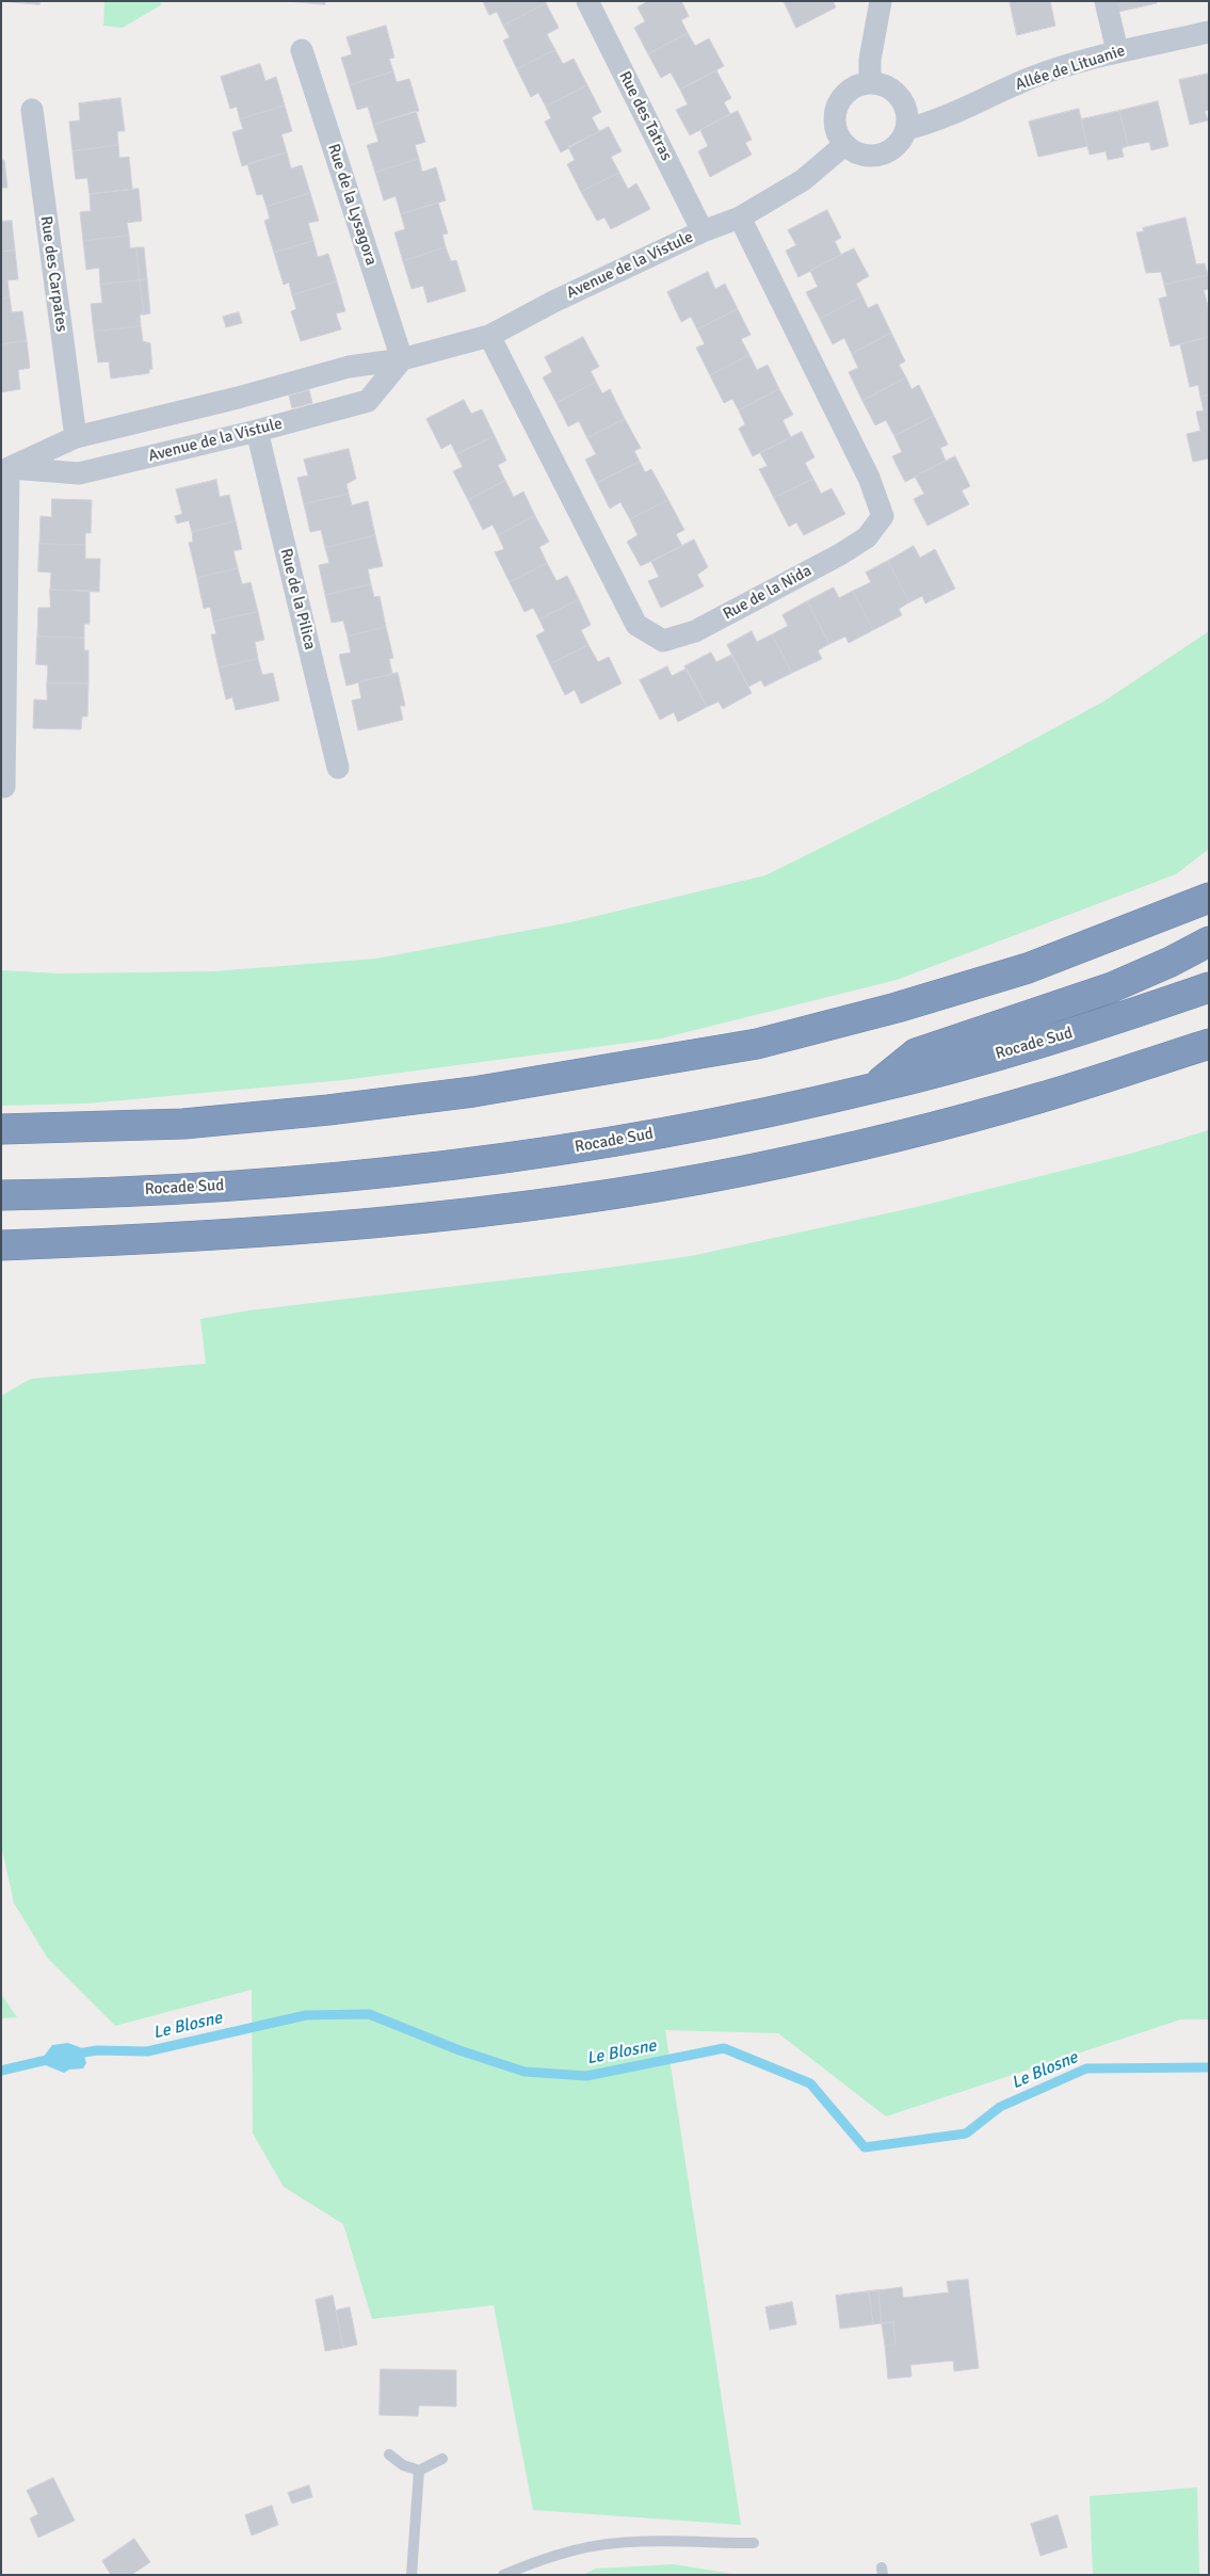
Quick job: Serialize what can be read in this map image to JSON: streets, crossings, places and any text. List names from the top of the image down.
{
  "streets": {
    "highway": ["Rocade Sud"],
    "street": [
      "Allée de Lituanie",
      "Rue des Tatras",
      "Rue de la Lysagora",
      "Avenue de la Vistule",
      "Rue des Carpates",
      "Rue de la Nida",
      "Rue de la Pilica"
    ]
  },
  "crossings": [
    ["Allée de Lituanie", "Avenue de la Vistule"],
    ["Rue des Tatras", "Avenue de la Vistule"],
    ["Rue de la Lysagora", "Avenue de la Vistule"],
    ["Avenue de la Vistule", "Rue des Carpates"],
    ["Avenue de la Vistule", "Rue de la Nida"],
    ["Avenue de la Vistule", "Rue de la Pilica"]
  ],
  "water": ["Le Blosne"]
}
